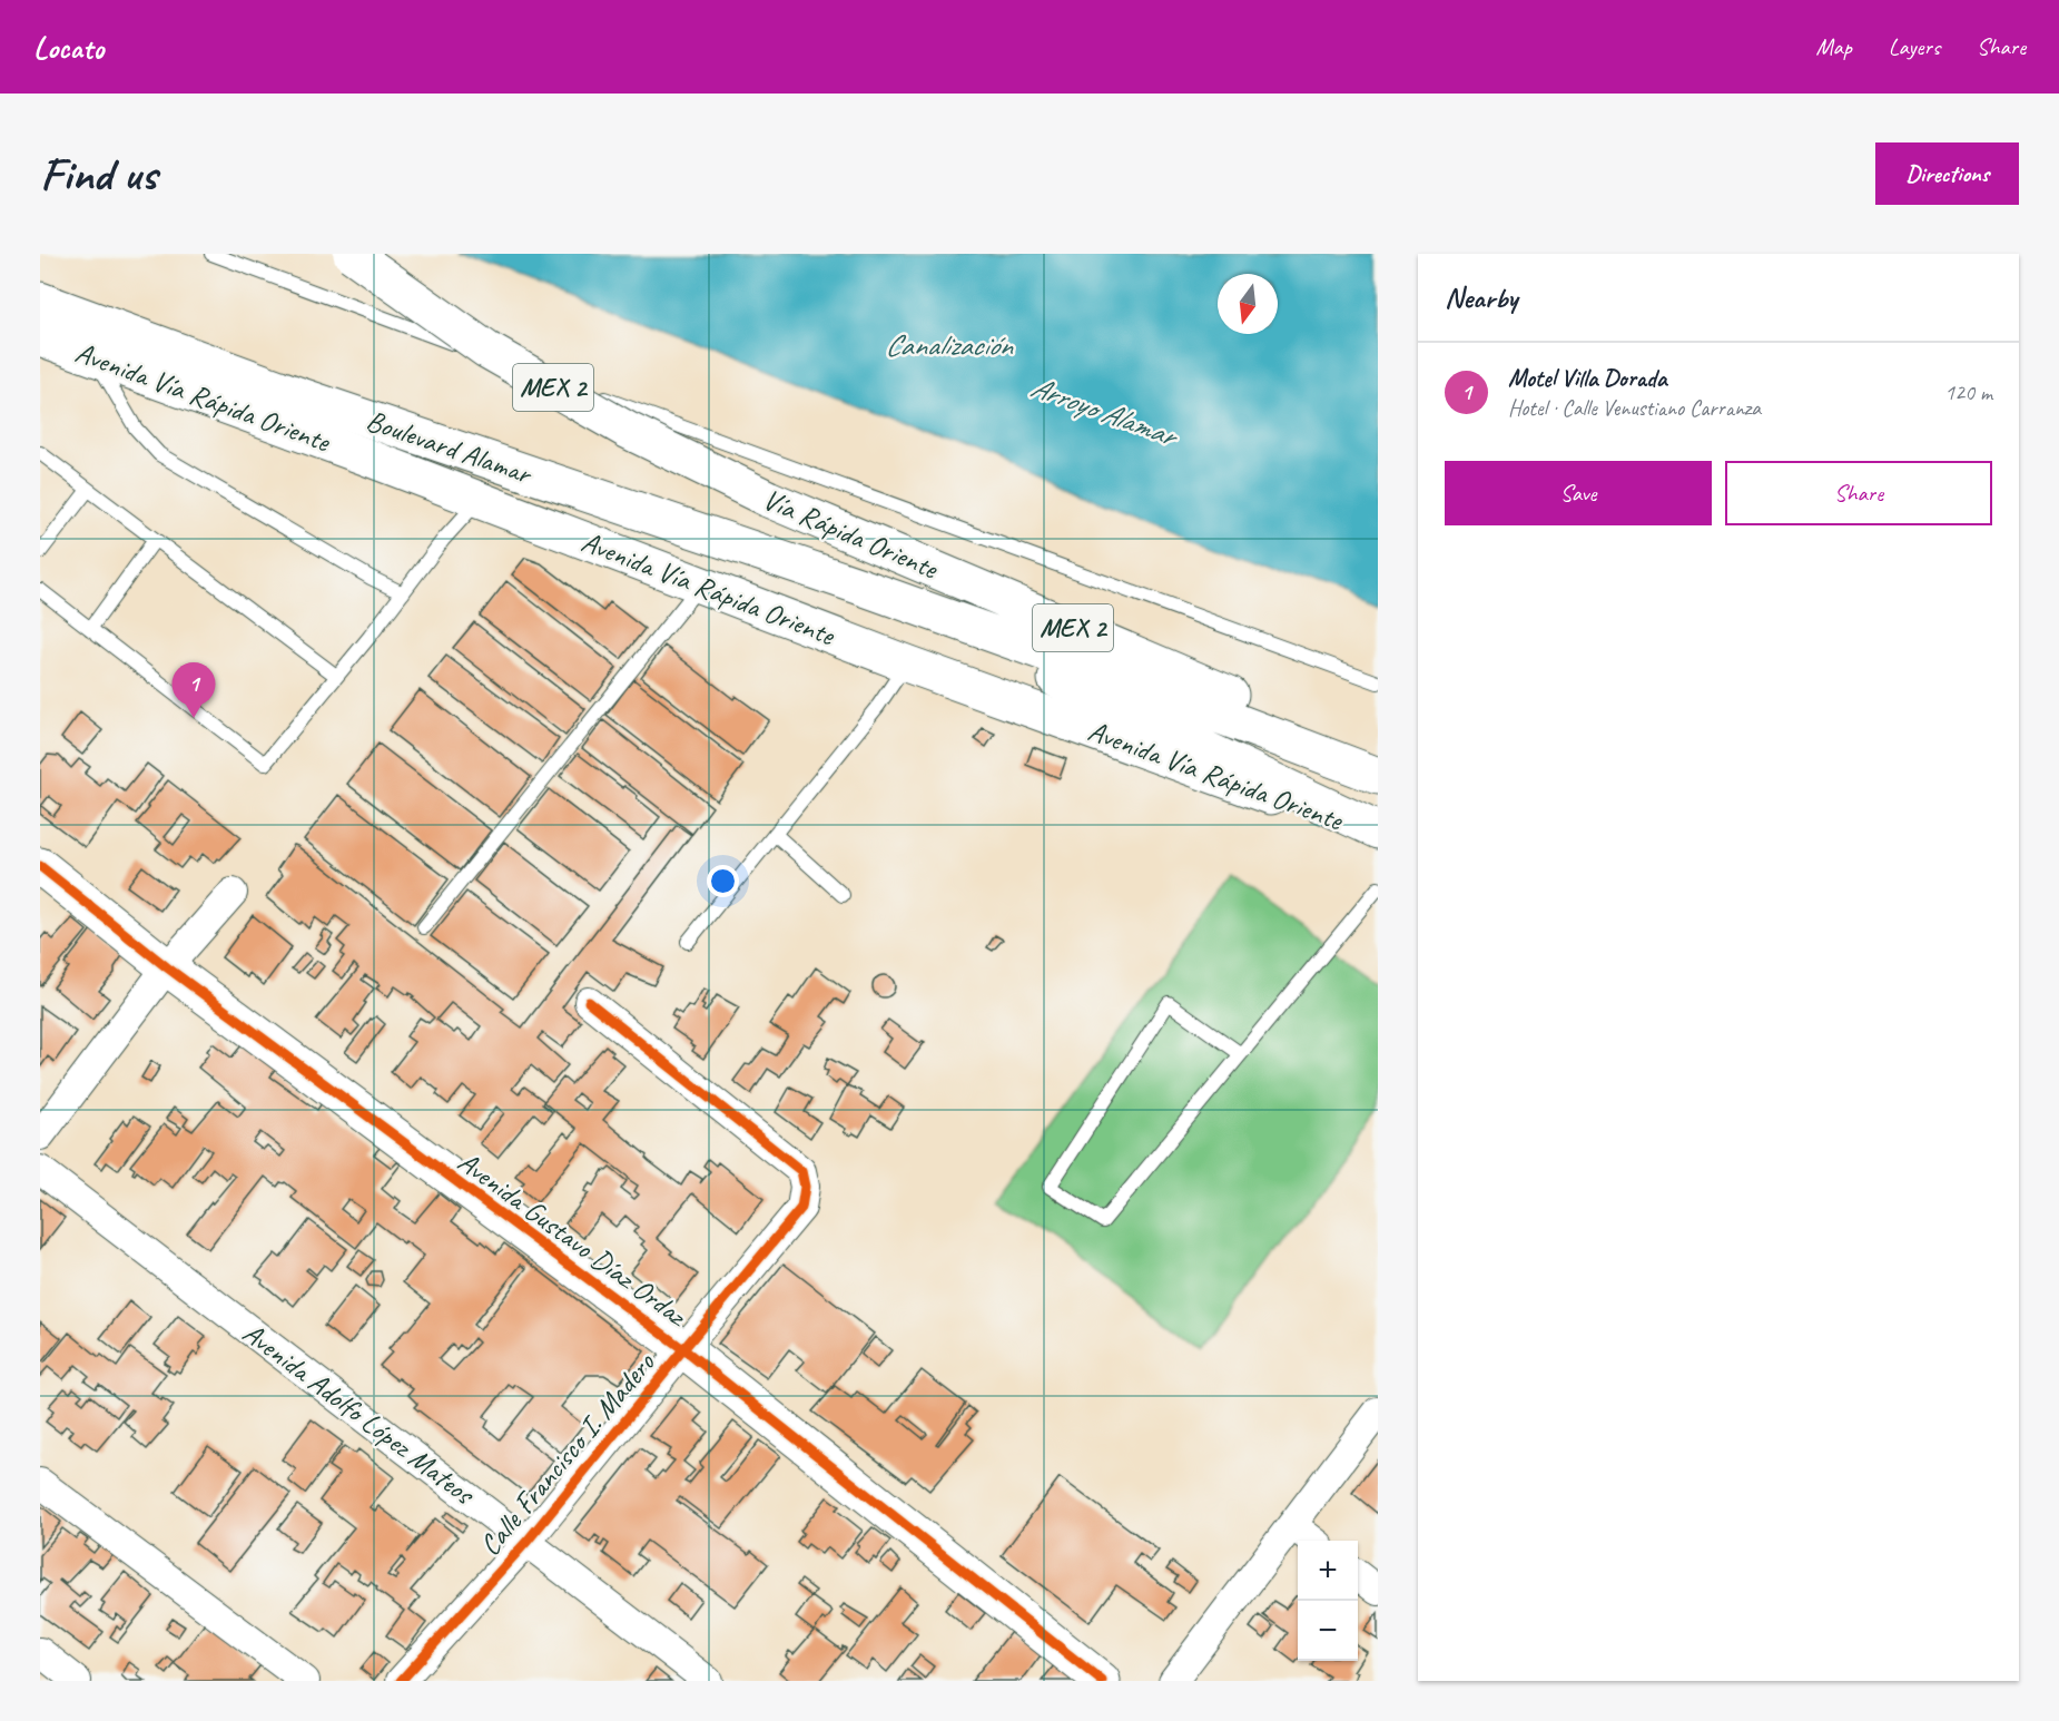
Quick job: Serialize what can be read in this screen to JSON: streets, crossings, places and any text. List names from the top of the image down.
{
  "streets": {
    "main road": [
      "MEX 2",
      "Avenida Vía Rápida Oriente",
      "Boulevard Alamar",
      "Vía Rápida Oriente",
      "Avenida Gustavo Díaz Ordaz"
    ],
    "street": ["Avenida Adolfo López Mateos", "Calle Francisco I. Madero"]
  },
  "crossings": [
    ["Avenida Gustavo Díaz Ordaz", "Calle Francisco I. Madero"],
    ["Avenida Adolfo López Mateos", "Calle Francisco I. Madero"]
  ],
  "water": ["Canalización", "Arroyo Alamar"],
  "north": "bottom",
  "page": {
    "header": "Locato",
    "nav": ["Map", "Layers", "Share"],
    "buttons": [
      "Directions",
      ["Save", "Share"]
    ],
    "title": "Find us",
    "heading": "Nearby",
    "list": [
      {
        "mark": "1",
        "name": "Motel Villa Dorada",
        "note": "Hotel · Calle Venustiano Carranza",
        "value": "120 m"
      }
    ],
    "pins": "1",
    "map_buttons": ["+", "−"]
  }
}
